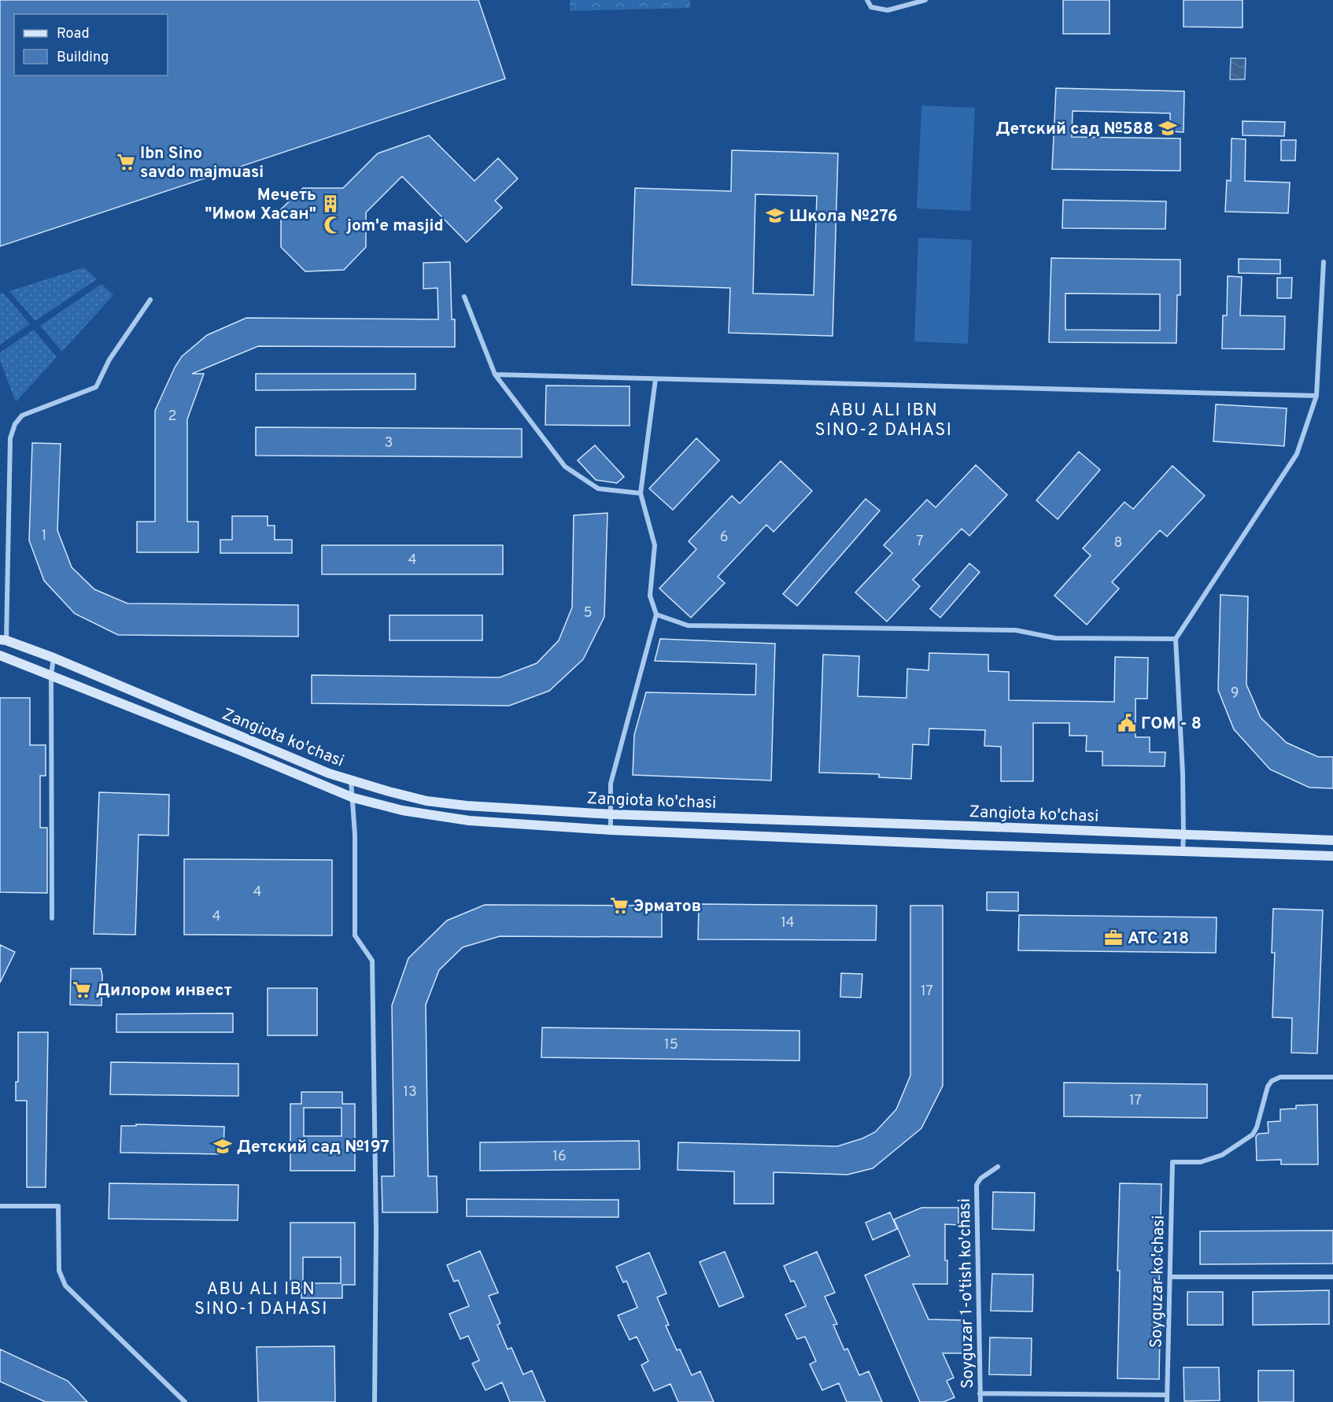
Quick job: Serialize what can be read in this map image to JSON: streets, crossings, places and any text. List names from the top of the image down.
{
  "streets": {
    "main road": ["Zangiota ko'chasi"],
    "street": ["Soyguzar ko'chasi", "Soyguzar 1-o'tish ko'chasi"]
  },
  "districts": ["ABU ALI IBN SINO-2 DAHASI", "ABU ALI IBN SINO-1 DAHASI"],
  "places": {
    "school or university": ["Детский сад №588", "Школа №276", "Детский сад №197"],
    "supermarket": ["Ibn Sino savdo majmuasi", "Эрматов", "Дилором инвест"],
    "building": ["Мечеть \"Имом Хасан\""],
    "mosque": ["jom'e masjid"],
    "public building": ["ГОМ - 8"],
    "office": ["АТС 218"]
  },
  "house_numbers": [
    "2",
    "3",
    "1",
    "6",
    "7",
    "8",
    "4",
    "5",
    "9",
    "4",
    "4",
    "14",
    "17",
    "15",
    "13",
    "17",
    "16"
  ],
  "legend": ["Road", "Building"]
}
